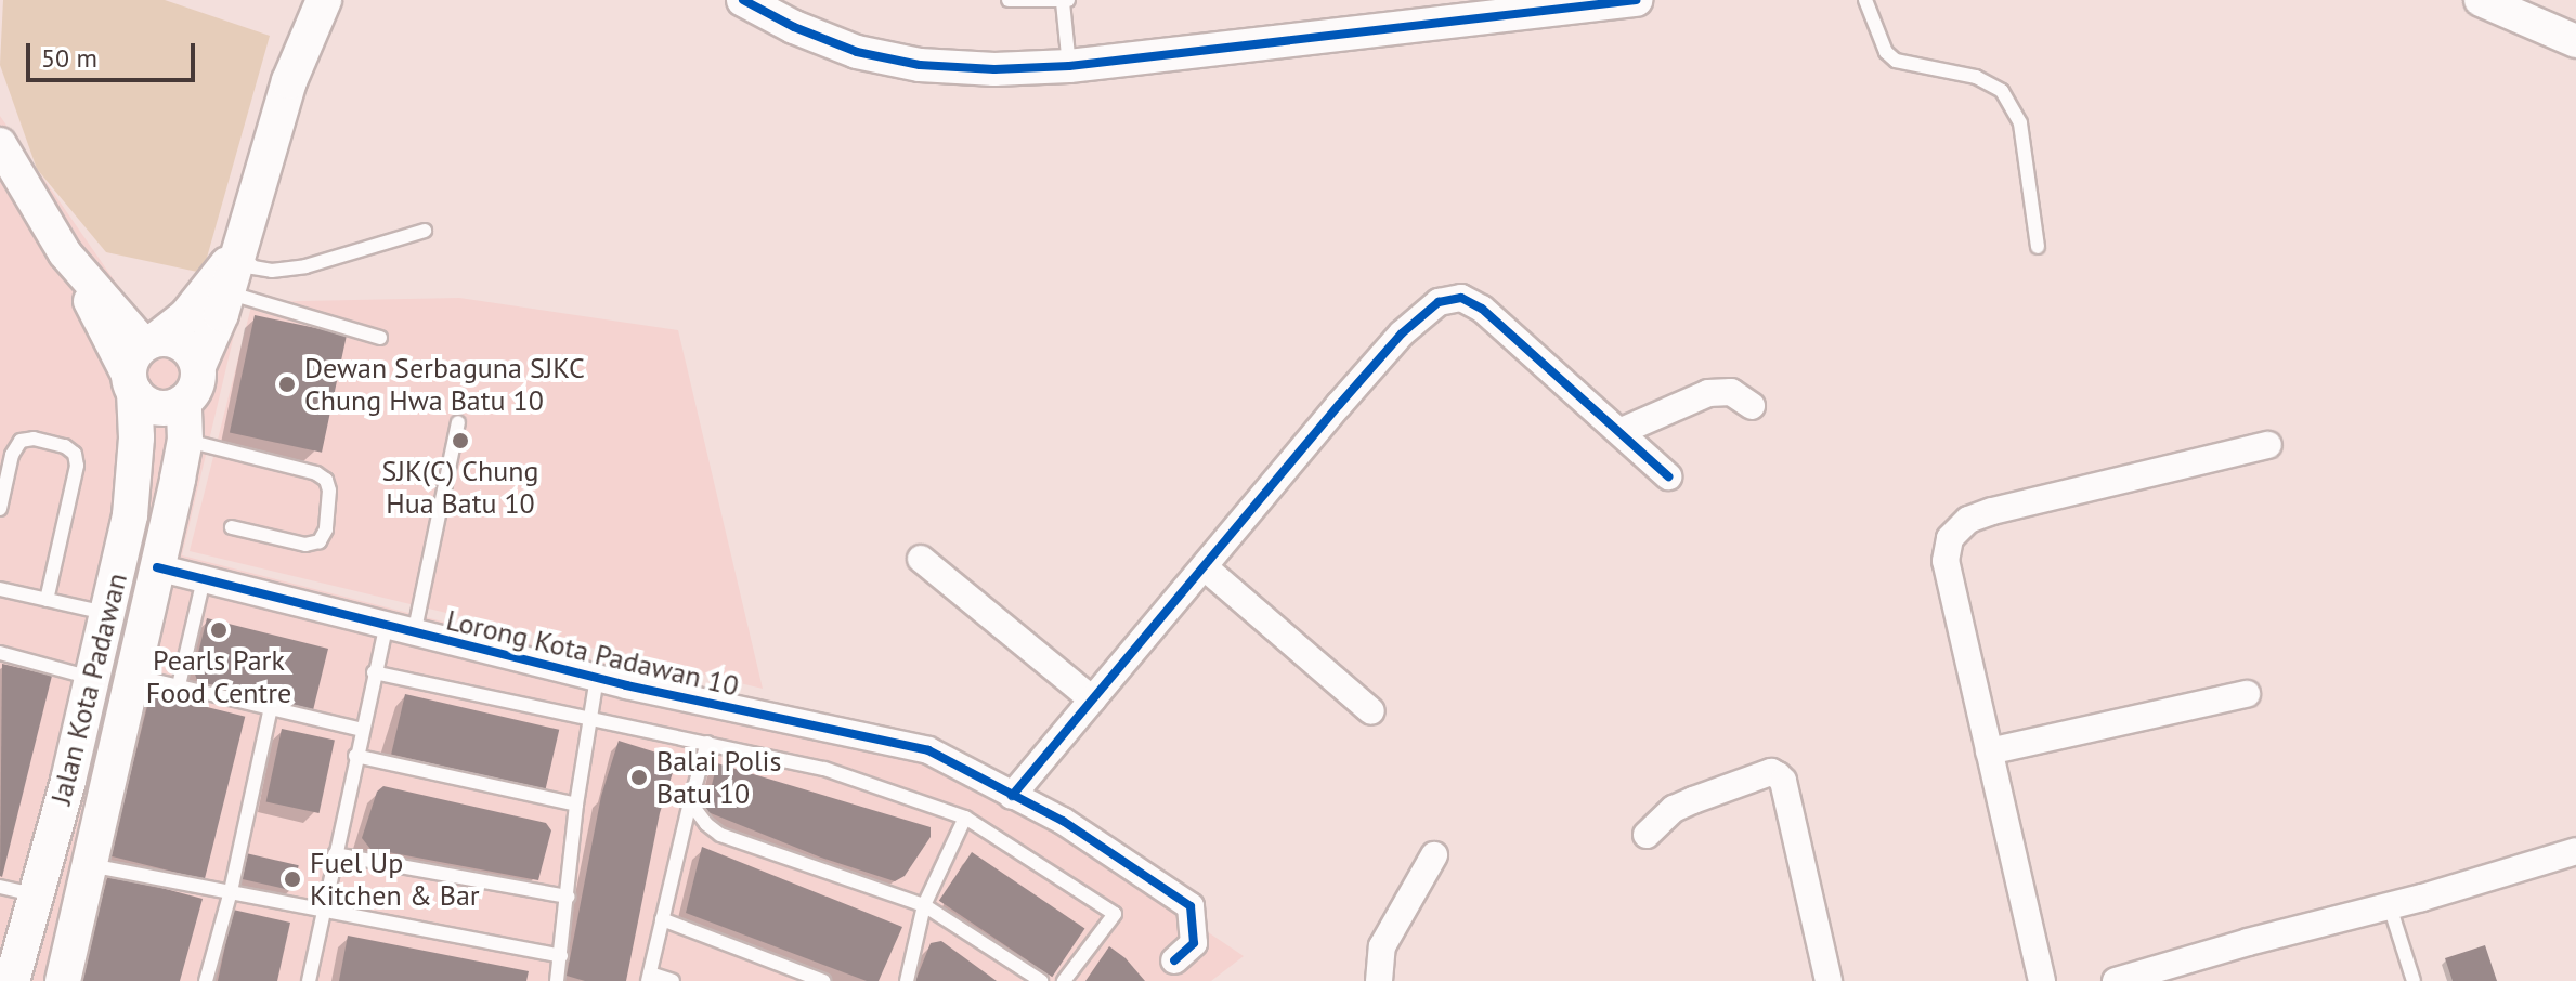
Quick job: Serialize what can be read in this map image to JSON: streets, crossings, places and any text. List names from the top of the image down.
{
  "streets": {
    "main road": ["Jalan Kota Padawan"],
    "street": ["Lorong Kota Padawan 10"]
  },
  "crossings": [
    ["Lorong Kota Padawan 10", "Jalan Kota Padawan"]
  ],
  "places": [
    "Dewan Serbaguna SJKC Chung Hwa Batu 10",
    "SJK(C) Chung Hua Batu 10",
    "Pearls Park Food Centre",
    "Balai Polis Batu 10",
    "Fuel Up Kitchen & Bar"
  ],
  "scale_bar": "50 m"
}
